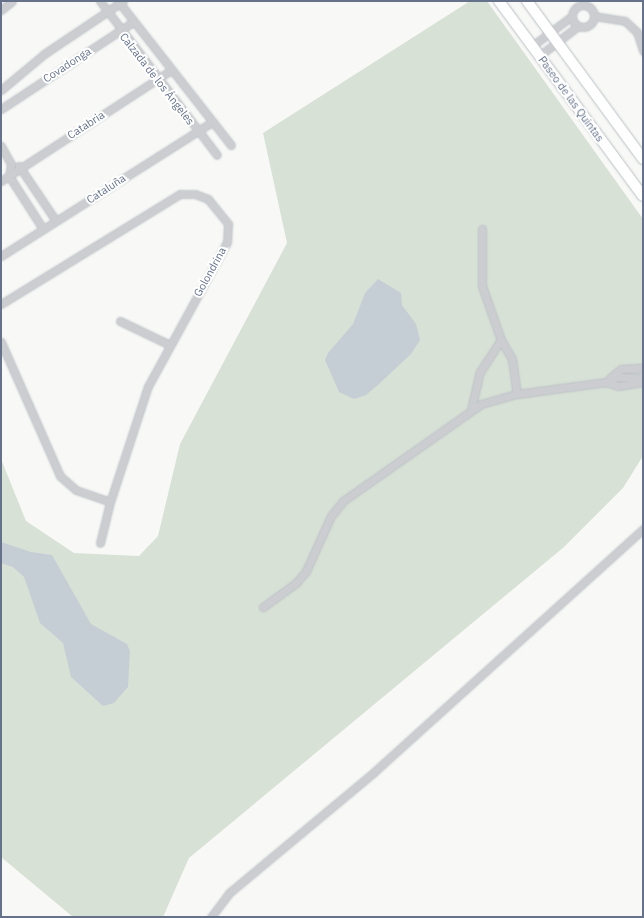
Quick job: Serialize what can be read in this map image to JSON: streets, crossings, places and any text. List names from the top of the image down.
{
  "streets": {
    "main road": ["Paseo de las Quintas"],
    "street": [
      "Covadonga",
      "Calzada de los Ángeles",
      "Catabria",
      "Cataluña",
      "Golondrina"
    ]
  },
  "crossings": [
    ["Covadonga", "Calzada de los Ángeles"],
    ["Calzada de los Ángeles", "Catabria"],
    ["Calzada de los Ángeles", "Cataluña"]
  ]
}
